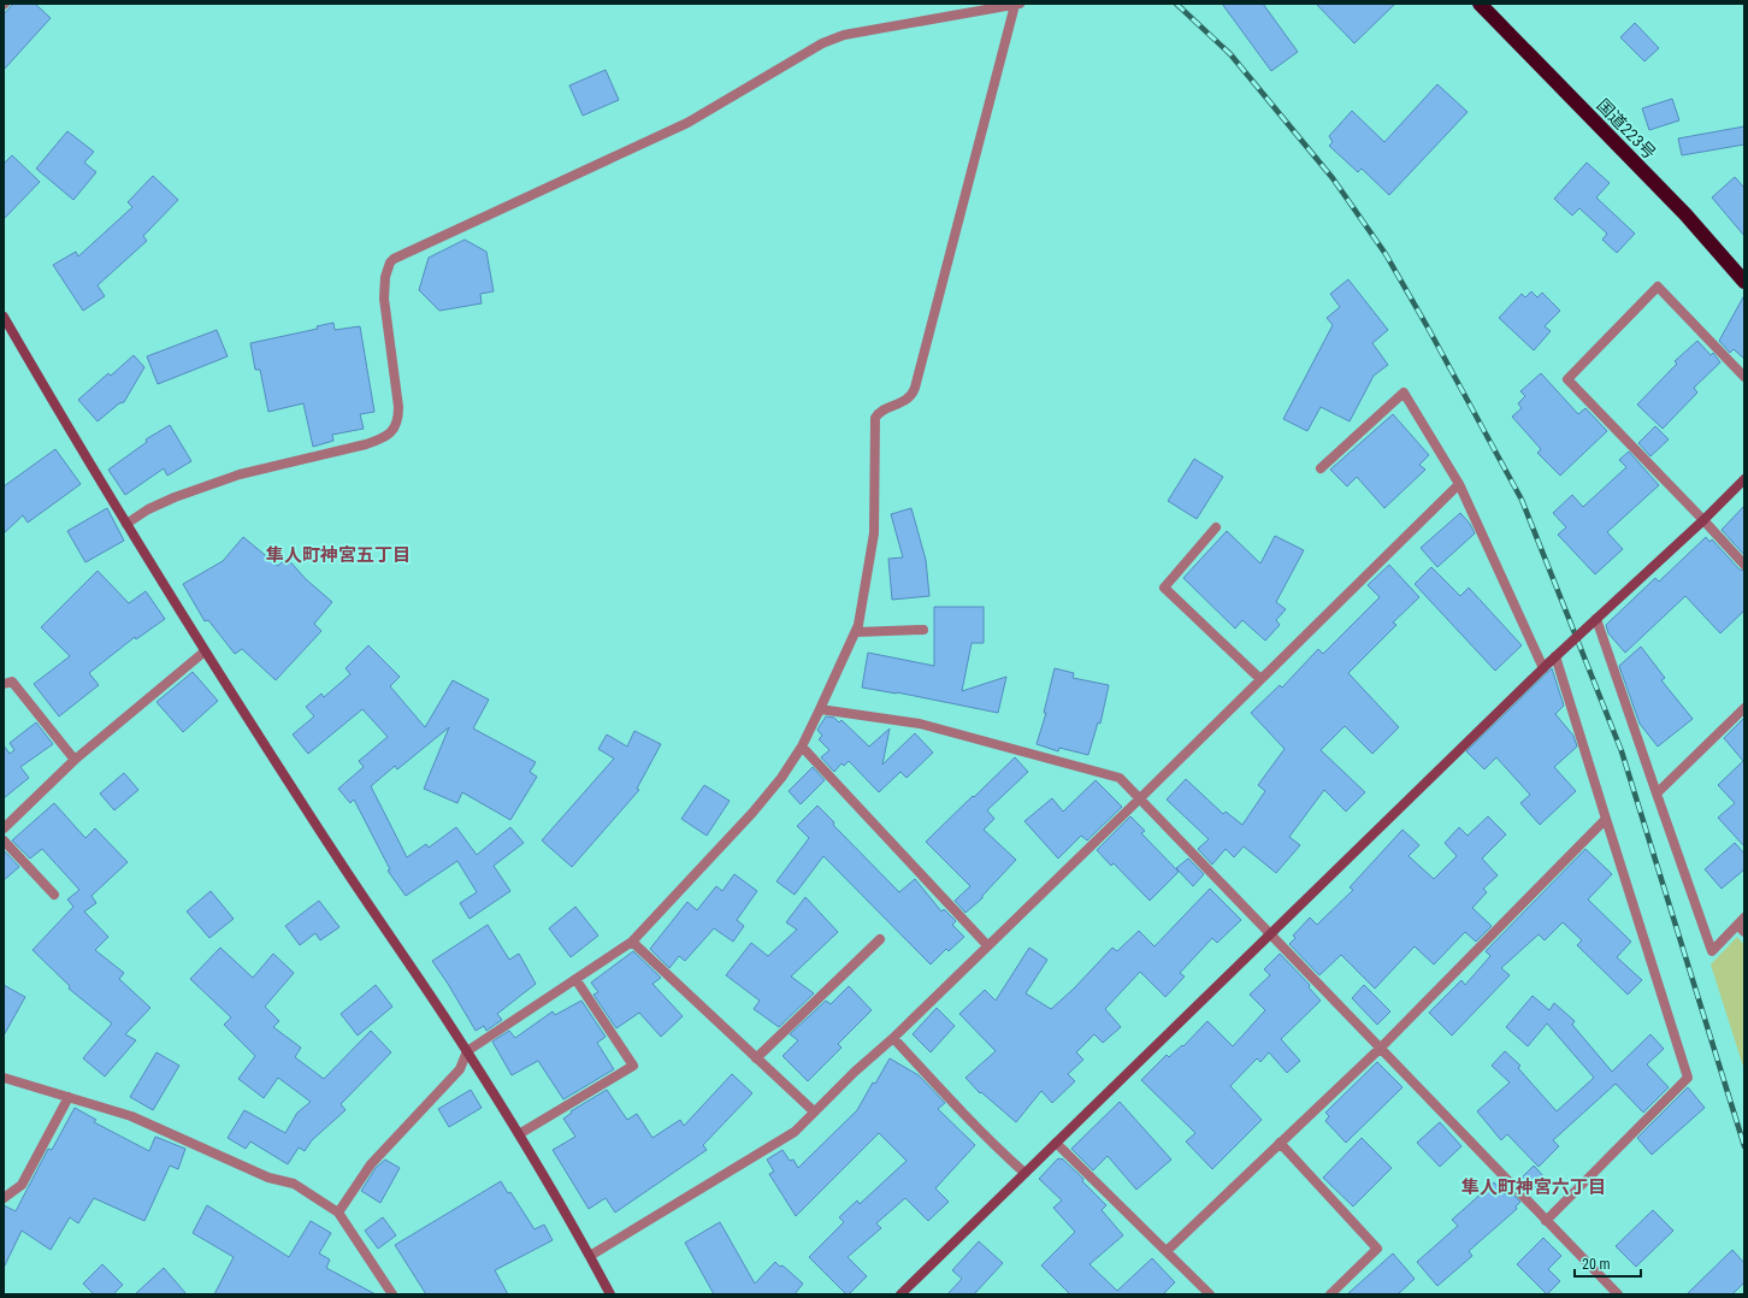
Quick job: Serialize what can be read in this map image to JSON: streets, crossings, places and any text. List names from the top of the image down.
{
  "streets": {
    "highway": ["国道223号"]
  },
  "districts": ["隼人町神宮五丁目", "隼人町神宮六丁目"],
  "scale_bar": "20 m"
}
